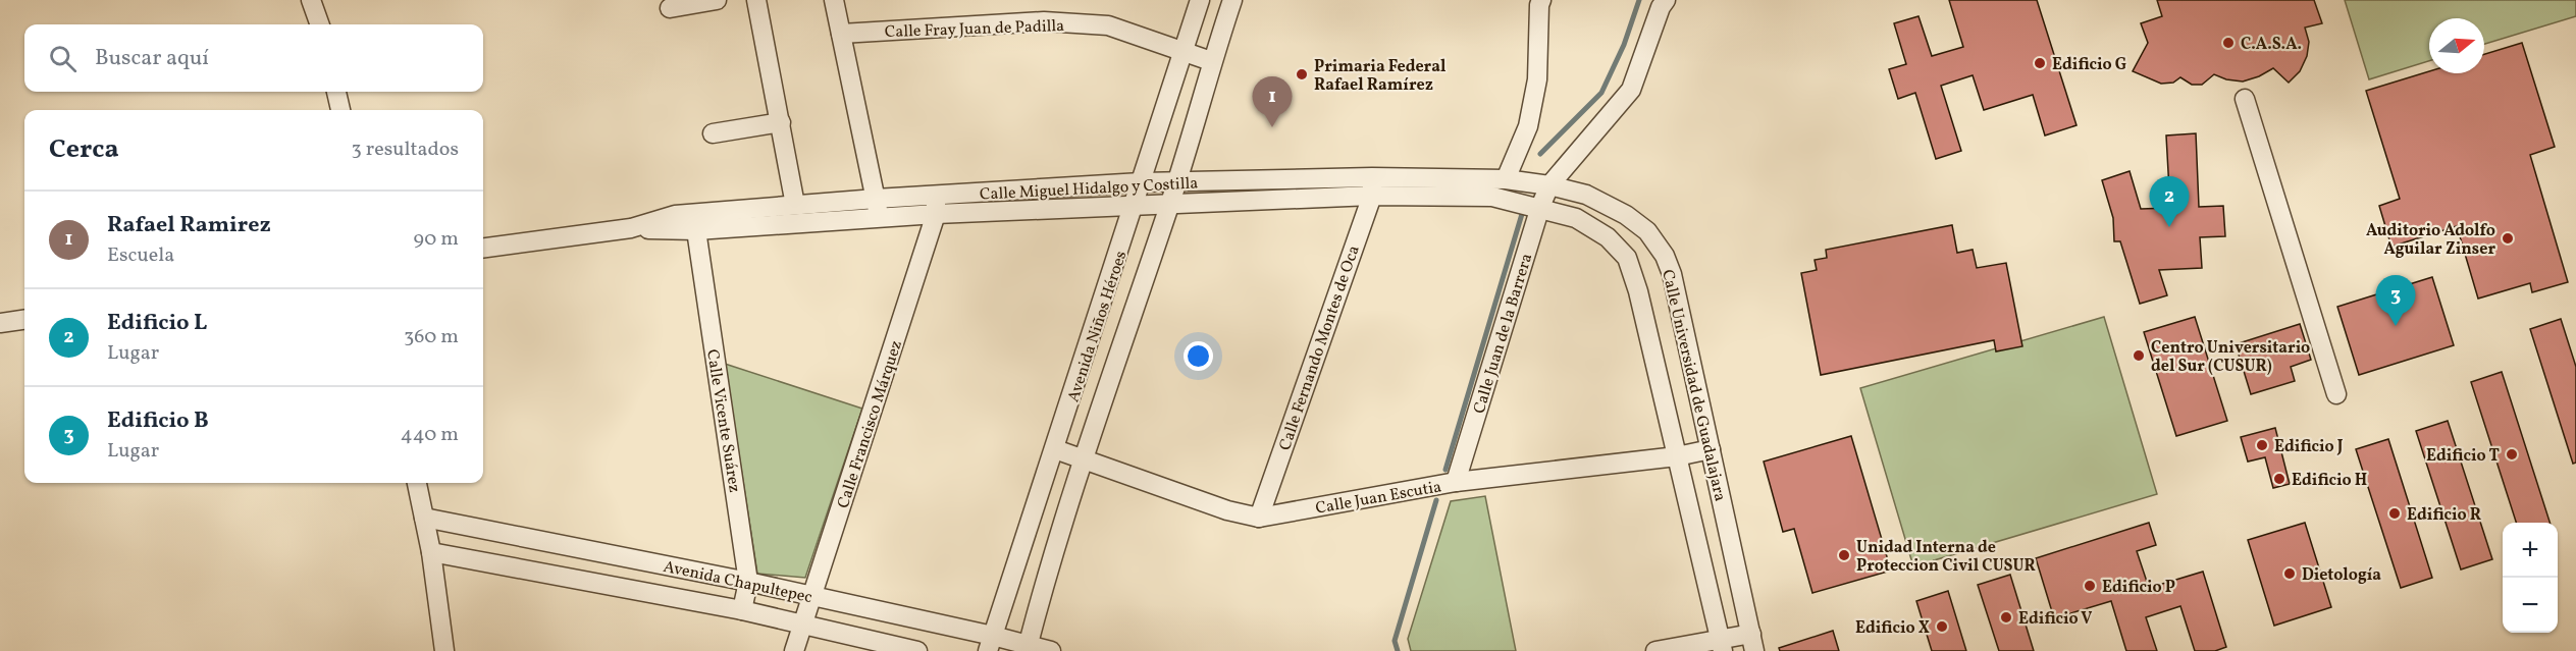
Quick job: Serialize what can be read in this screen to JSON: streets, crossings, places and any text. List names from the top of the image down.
{
  "streets": {
    "street": [
      "Calle Fray Juan de Padilla",
      "Calle Miguel Hidalgo y Costilla",
      "Avenida Niños Héroes",
      "Calle Juan de la Barrera",
      "Calle Fernando Montes de Oca",
      "Calle Universidad de Guadalajara",
      "Calle Vicente Suárez",
      "Calle Francisco Márquez",
      "Calle Juan Escutia",
      "Avenida Chapultepec"
    ]
  },
  "crossings": [
    ["Calle Fray Juan de Padilla", "Avenida Niños Héroes"],
    ["Calle Miguel Hidalgo y Costilla", "Avenida Niños Héroes"],
    ["Calle Miguel Hidalgo y Costilla", "Calle Juan de la Barrera"],
    ["Calle Miguel Hidalgo y Costilla", "Calle Fernando Montes de Oca"],
    ["Calle Miguel Hidalgo y Costilla", "Calle Universidad de Guadalajara"],
    ["Calle Miguel Hidalgo y Costilla", "Calle Vicente Suárez"],
    ["Calle Miguel Hidalgo y Costilla", "Calle Francisco Márquez"],
    ["Avenida Niños Héroes", "Calle Juan Escutia"],
    ["Avenida Niños Héroes", "Avenida Chapultepec"],
    ["Calle Juan de la Barrera", "Calle Universidad de Guadalajara"],
    ["Calle Juan de la Barrera", "Calle Juan Escutia"],
    ["Calle Fernando Montes de Oca", "Calle Juan Escutia"],
    ["Calle Universidad de Guadalajara", "Calle Juan Escutia"],
    ["Calle Vicente Suárez", "Avenida Chapultepec"],
    ["Calle Francisco Márquez", "Avenida Chapultepec"]
  ],
  "places": [
    "C.A.S.A.",
    "Edificio G",
    "Primaria Federal Rafael Ramírez",
    "Auditorio Adolfo Aguilar Zinser",
    "Centro Universitario del Sur (CUSUR)",
    "Edificio J",
    "Edificio T",
    "Edificio H",
    "Edificio R",
    "Unidad Interna de Proteccion Civil CUSUR",
    "Dietología",
    "Edificio P",
    "Edificio V",
    "Edificio X"
  ],
  "north": "right",
  "page": {
    "search": "Buscar aquí",
    "pins": ["1", "2", "3"],
    "heading": ["Cerca", "3 resultados"],
    "list": [
      {
        "mark": "1",
        "name": "Rafael Ramirez",
        "note": "Escuela",
        "value": "90 m"
      },
      {
        "mark": "2",
        "name": "Edificio L",
        "note": "Lugar",
        "value": "360 m"
      },
      {
        "mark": "3",
        "name": "Edificio B",
        "note": "Lugar",
        "value": "440 m"
      }
    ],
    "map_buttons": ["+", "−"]
  }
}
